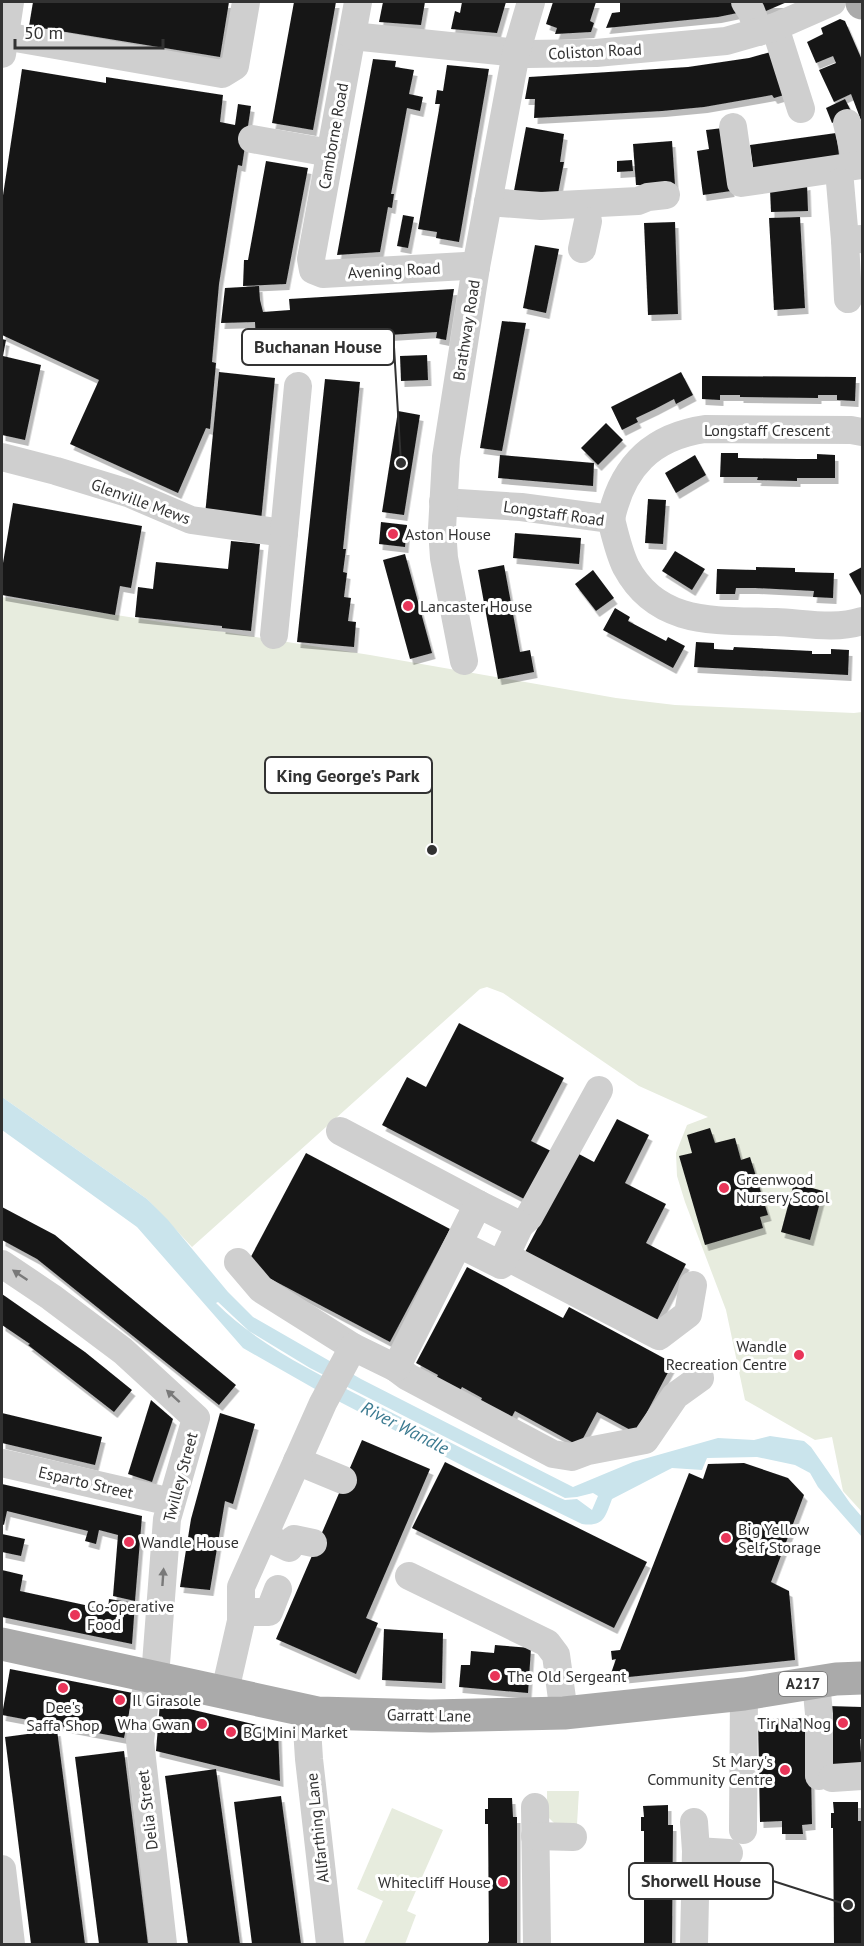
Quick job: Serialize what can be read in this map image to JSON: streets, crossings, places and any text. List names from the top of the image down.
{
  "streets": {
    "main road": ["A217", "Garratt Lane"],
    "street": [
      "Coliston Road",
      "Camborne Road",
      "Avening Road",
      "Brathway Road",
      "Longstaff Crescent",
      "Glenville Mews",
      "Longstaff Road",
      "Twilley Street",
      "Esparto Street",
      "Delia Street",
      "Allfarthing Lane"
    ]
  },
  "crossings": [
    ["Coliston Road", "Camborne Road"],
    ["Coliston Road", "Brathway Road"],
    ["Camborne Road", "Avening Road"],
    ["Avening Road", "Brathway Road"],
    ["Brathway Road", "Longstaff Road"],
    ["Longstaff Crescent", "Longstaff Road"],
    ["Twilley Street", "Esparto Street"],
    ["Twilley Street", "Garratt Lane"],
    ["Twilley Street", "Delia Street"],
    ["Garratt Lane", "Delia Street"],
    ["Garratt Lane", "Allfarthing Lane"]
  ],
  "one_way": ["Twilley Street"],
  "water": ["River Wandle"],
  "places": [
    "Buchanan House",
    "Aston House",
    "Lancaster House",
    "King George's Park",
    "Greenwood Nursery Scool",
    "Wandle Recreation Centre",
    "Big Yellow Self Storage",
    "Wandle House",
    "Co-operative Food",
    "The Old Sergeant",
    "Dee's Saffa Shop",
    "Il Girasole",
    "Tir Na Nog",
    "Wha Gwan",
    "BG Mini Market",
    "St Mary's Community Centre",
    "Whitecliff House",
    "Shorwell House"
  ],
  "scale_bar": "50 m"
}
